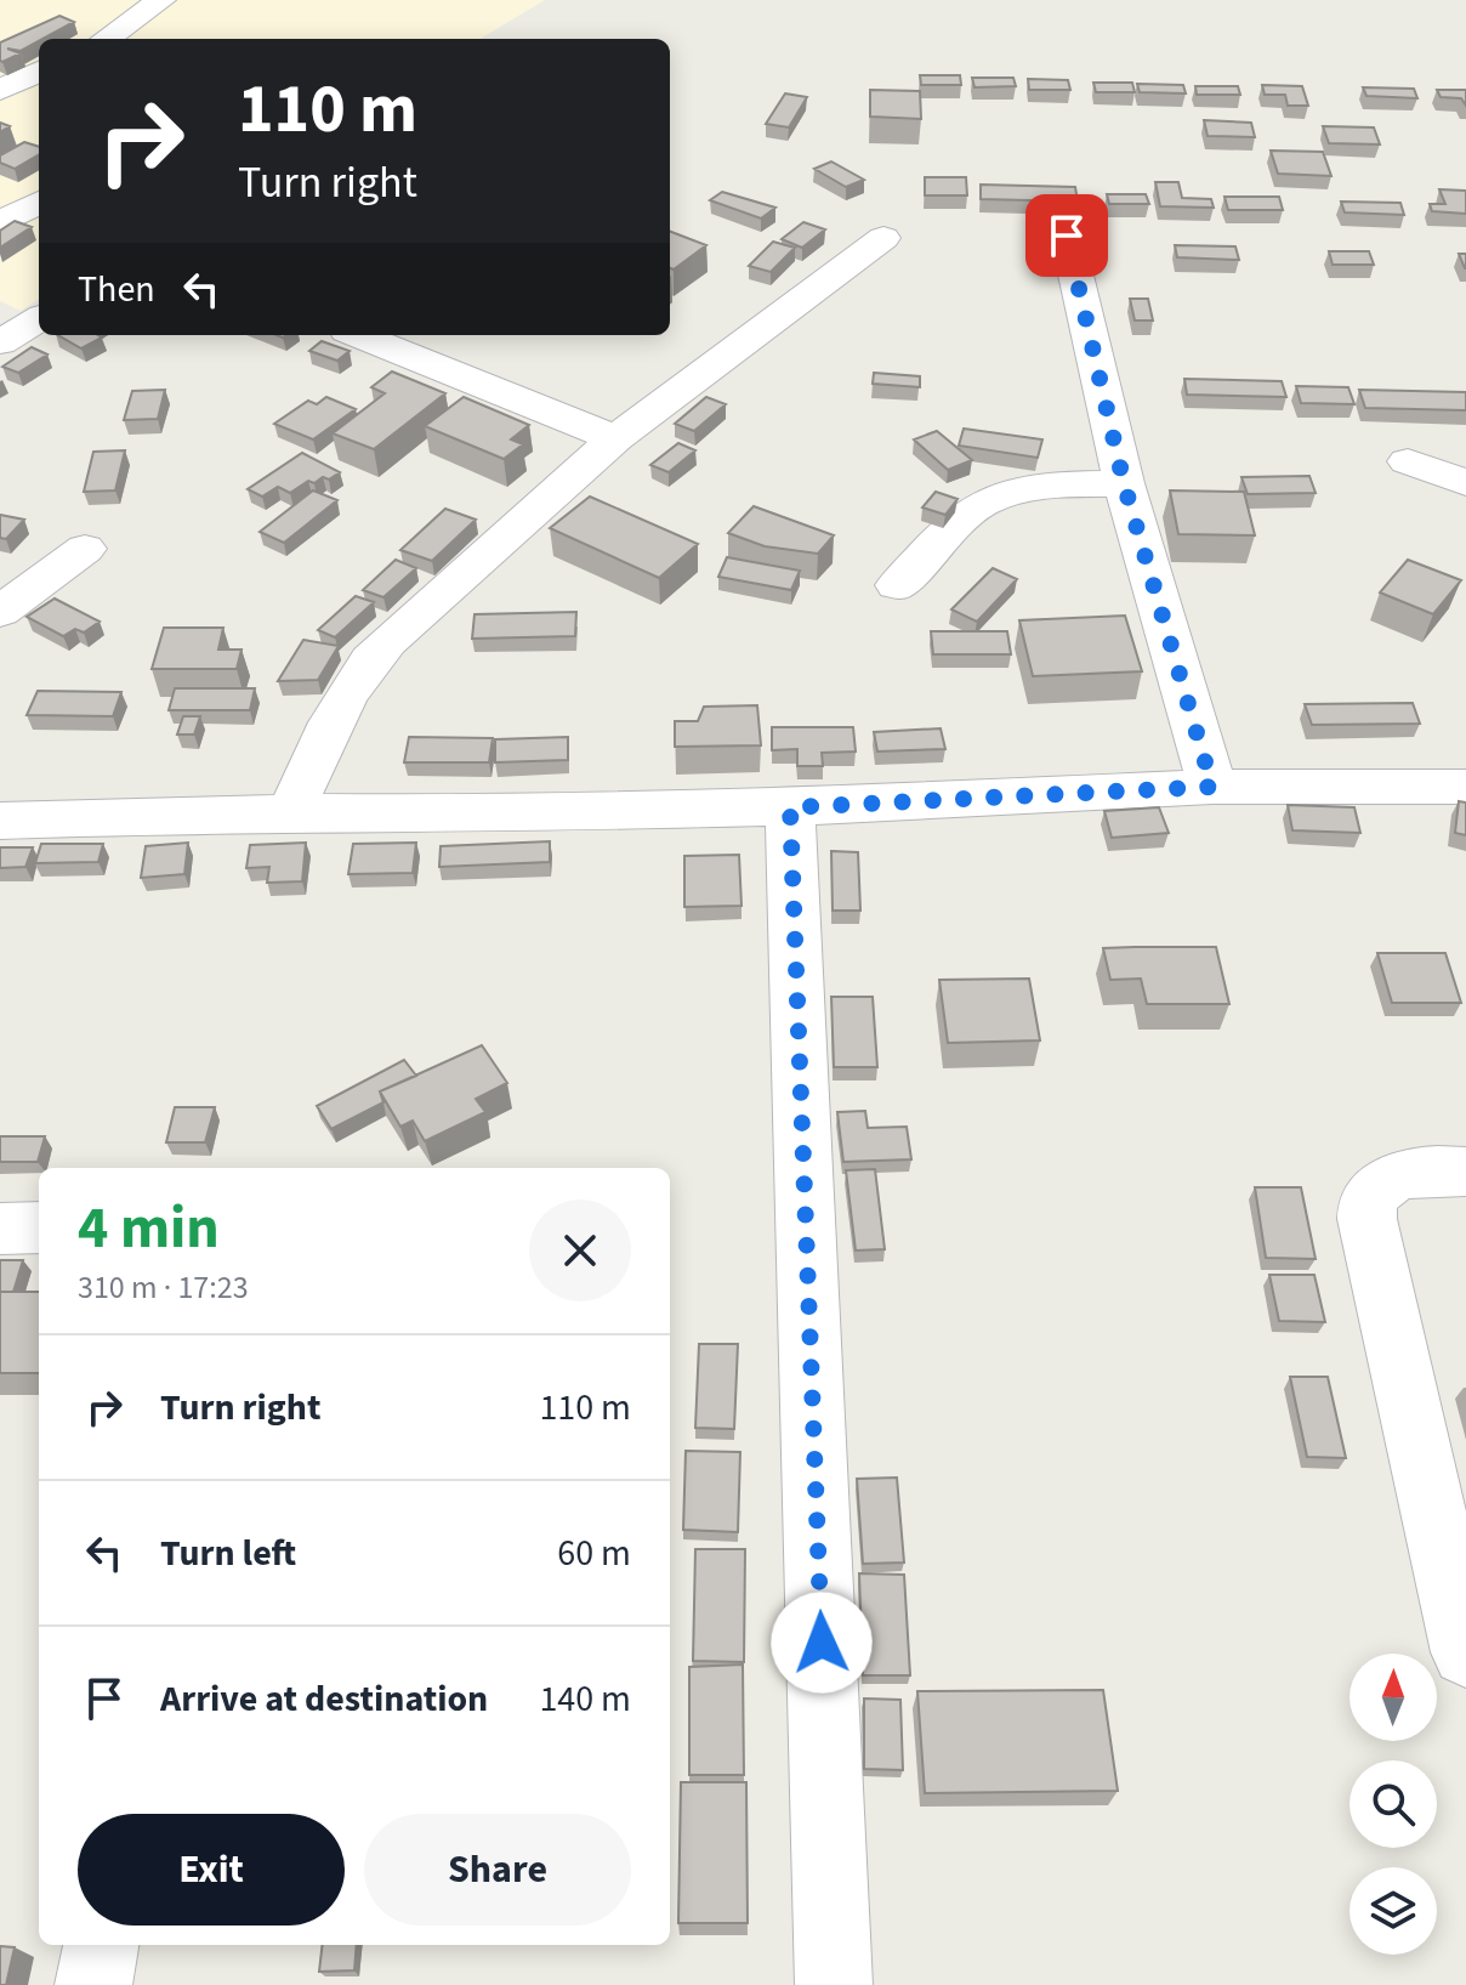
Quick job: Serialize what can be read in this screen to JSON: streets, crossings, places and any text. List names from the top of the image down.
{
  "north": "top",
  "page": {
    "turn": ["110 m", "Turn right"],
    "then": "Then",
    "heading": ["4 min", "310 m · 17:23"],
    "list": [
      {
        "name": "Turn right",
        "value": "110 m"
      },
      {
        "name": "Turn left",
        "value": "60 m"
      },
      {
        "name": "Arrive at destination",
        "value": "140 m"
      }
    ],
    "buttons": ["Exit", "Share"]
  }
}
